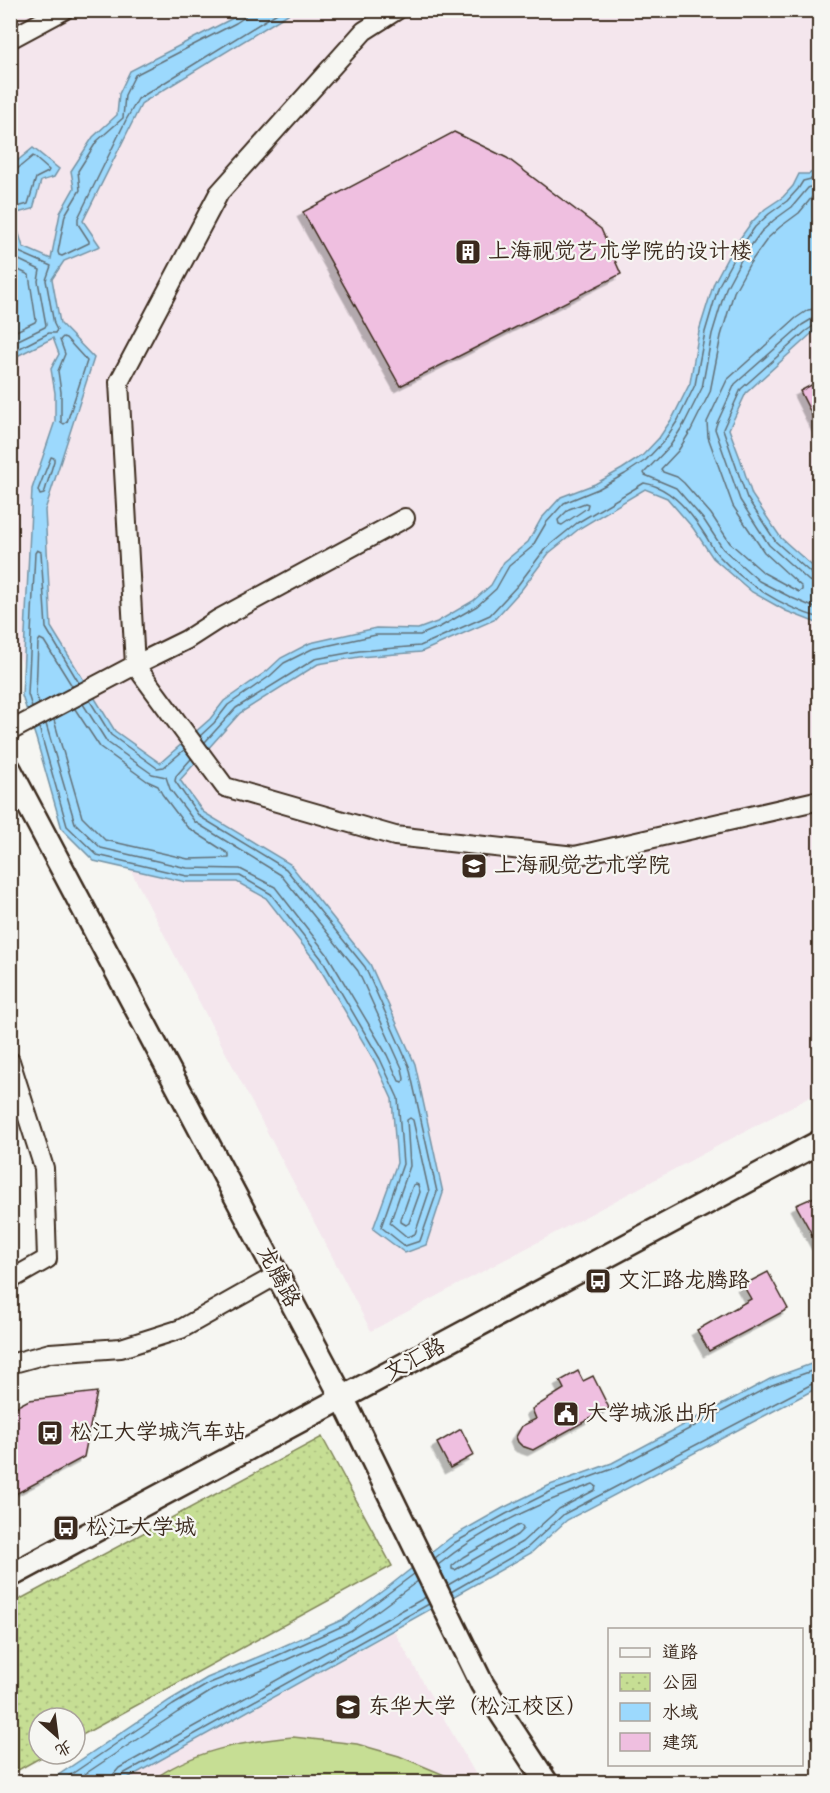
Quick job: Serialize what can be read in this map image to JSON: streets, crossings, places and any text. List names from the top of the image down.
{
  "streets": {
    "main road": ["龙腾路", "文汇路"]
  },
  "crossings": [
    ["龙腾路", "文汇路"]
  ],
  "places": {
    "building": ["上海视觉艺术学院的设计楼"],
    "school or university": ["上海视觉艺术学院", "东华大学（松江校区）"],
    "bus stop": ["文汇路龙腾路", "松江大学城汽车站", "松江大学城"],
    "public building": ["大学城派出所"]
  },
  "legend": [
    "道路",
    "公园",
    "水域",
    "建筑"
  ],
  "north": "bottom right"
}
